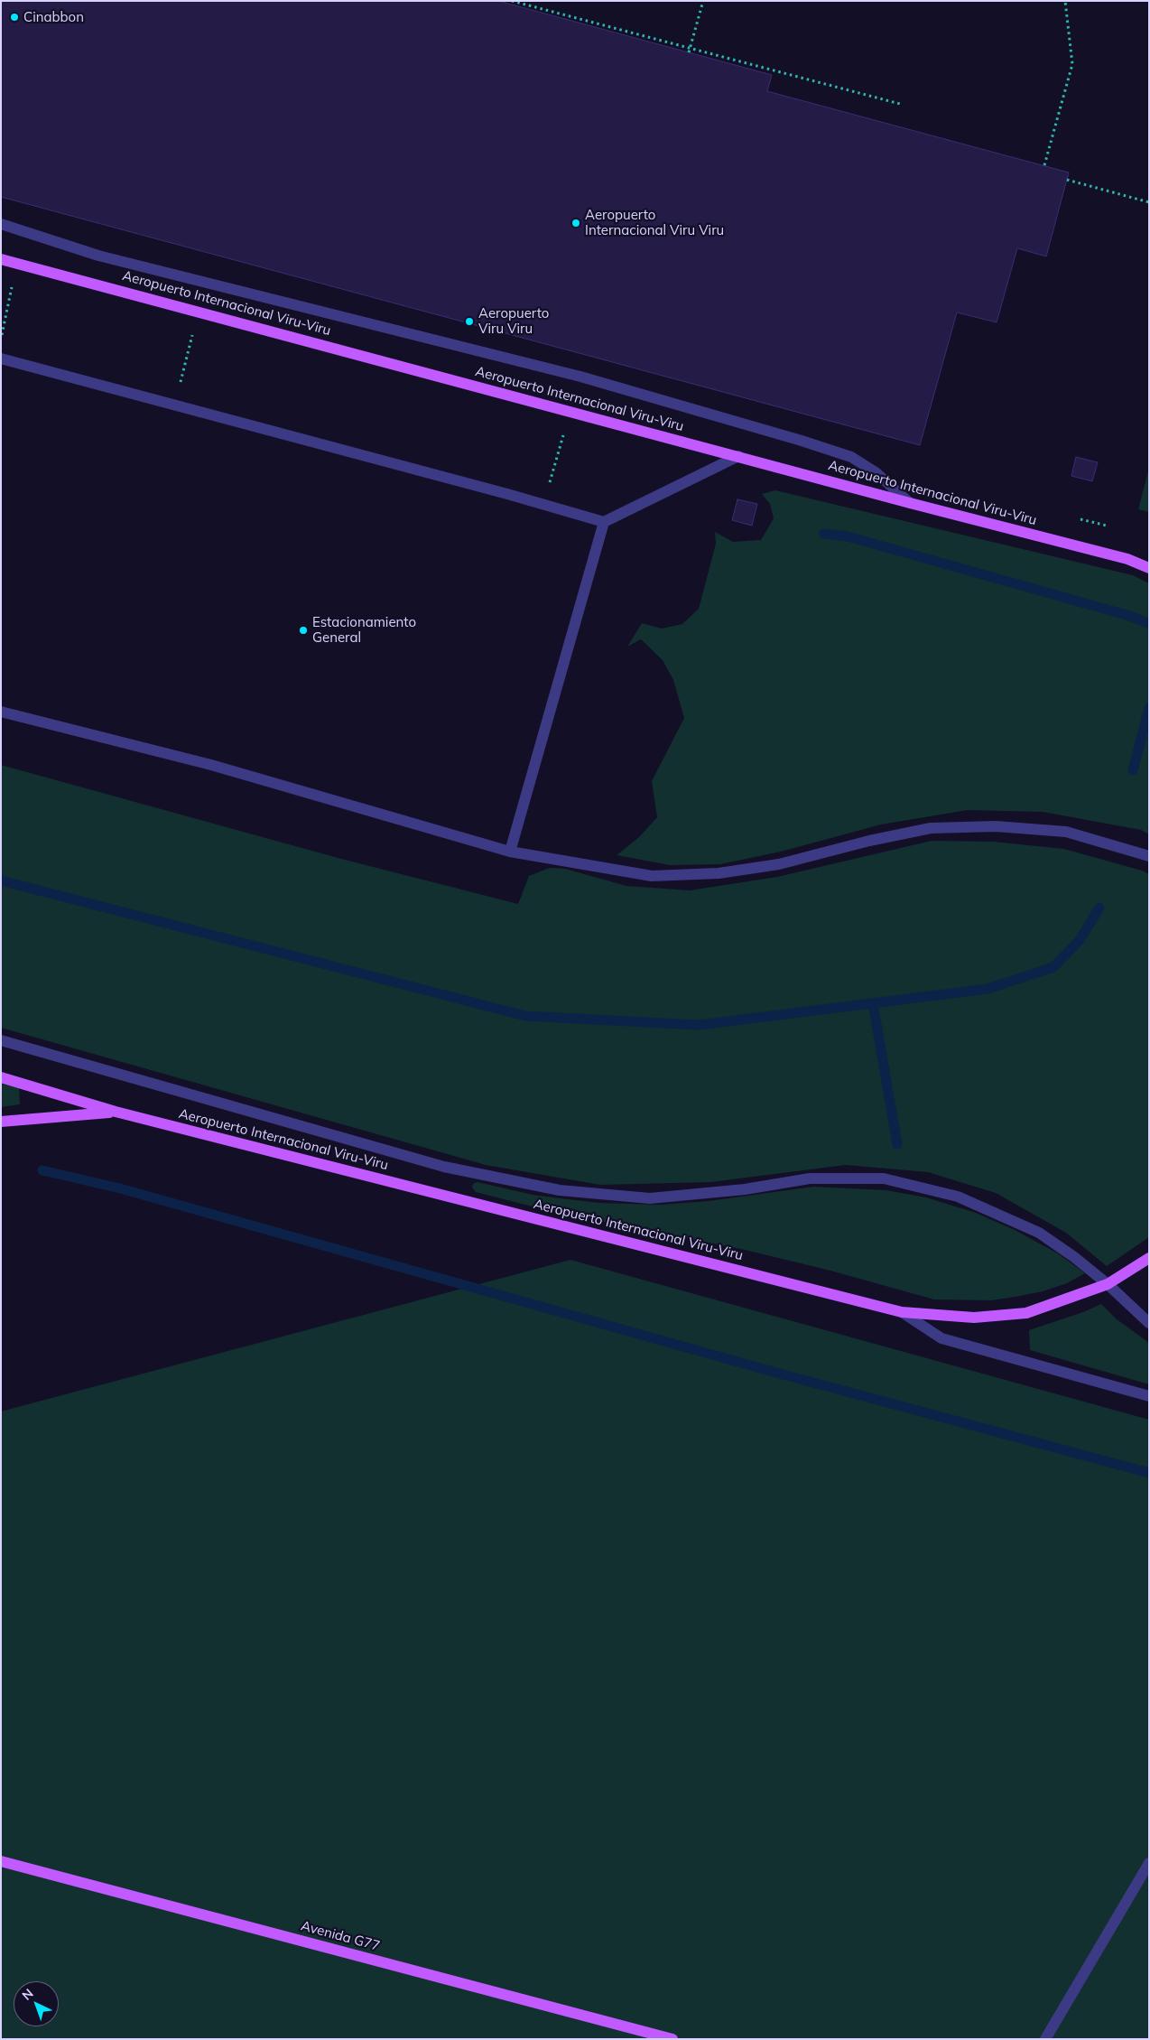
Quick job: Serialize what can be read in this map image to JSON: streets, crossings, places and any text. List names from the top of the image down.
{
  "streets": {
    "main road": ["Aeropuerto Internacional Viru-Viru", "Avenida G77"]
  },
  "places": [
    "Cinabbon",
    "Aeropuerto Internacional Viru Viru",
    "Aeropuerto Viru Viru",
    "Estacionamiento General"
  ],
  "north": "top left"
}
